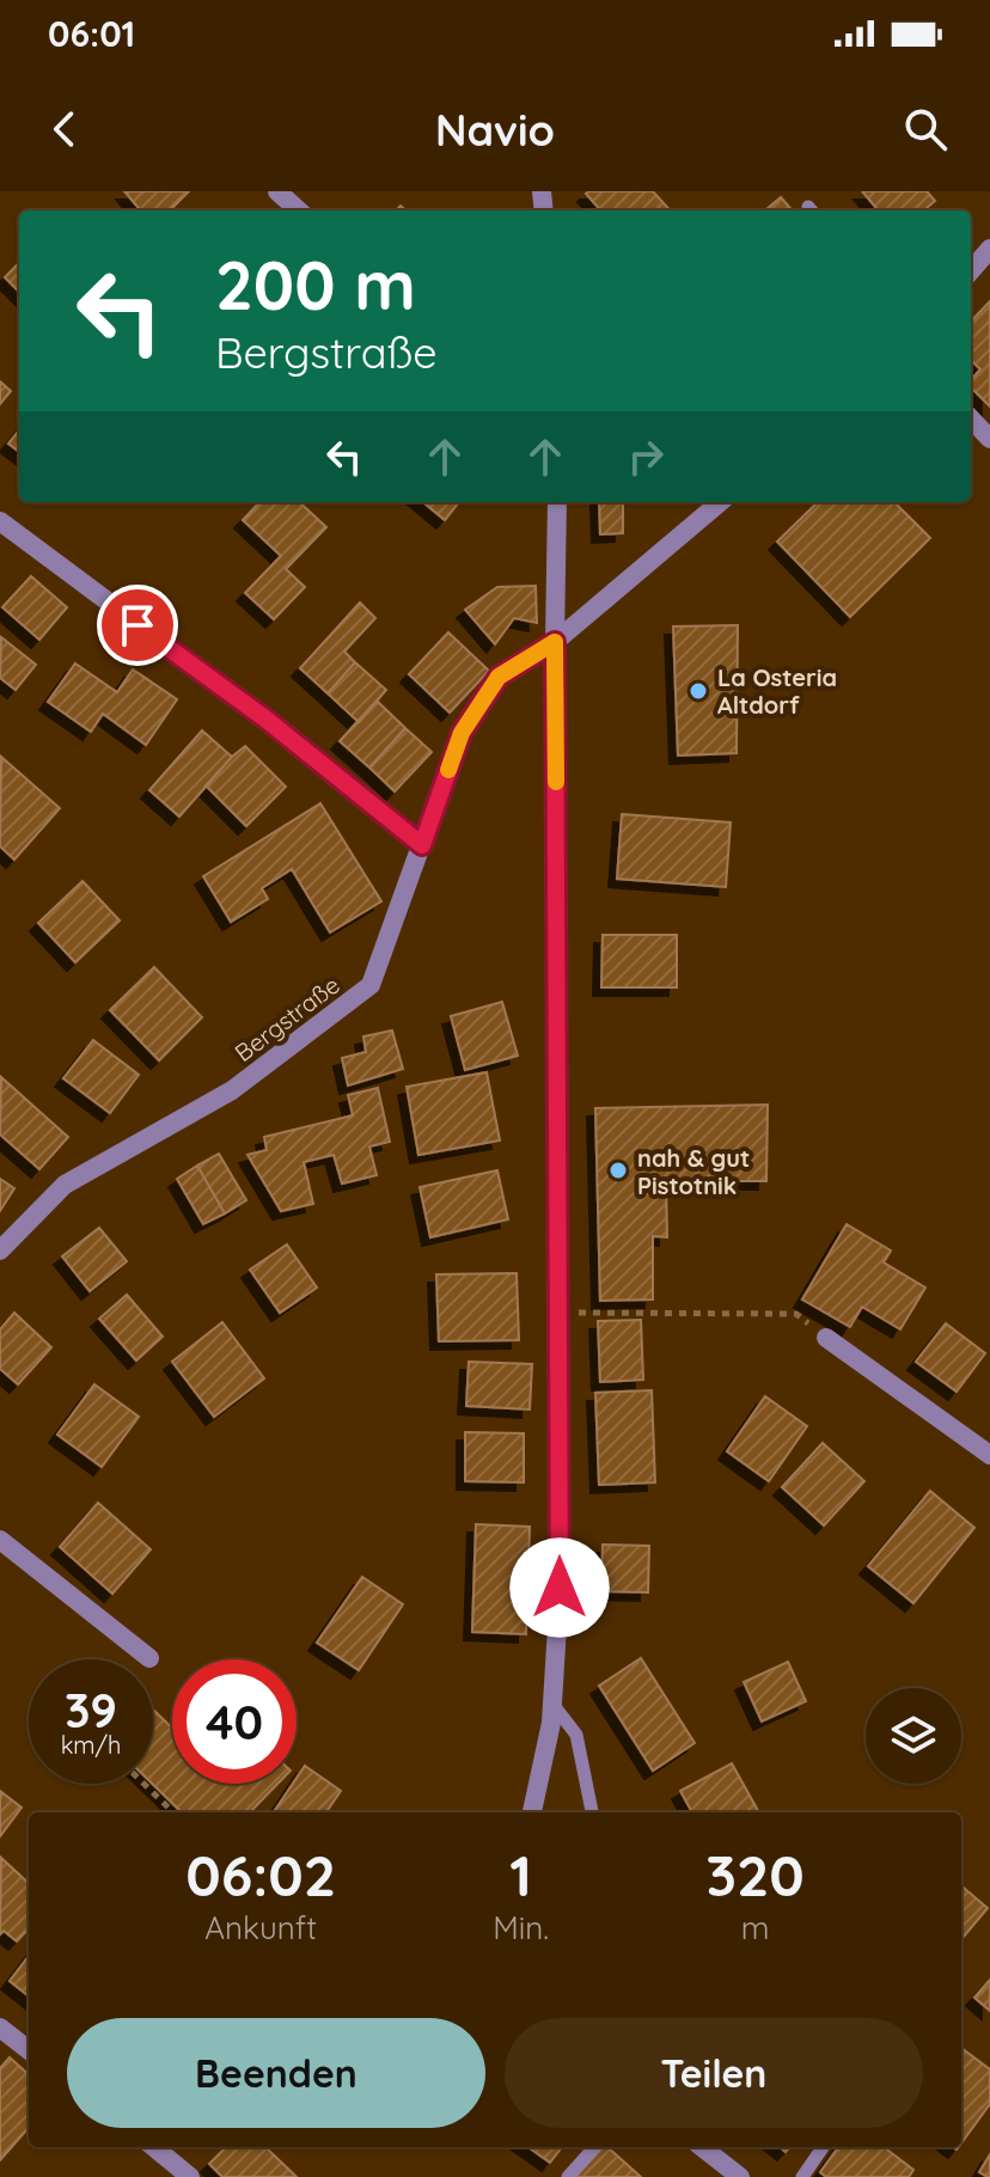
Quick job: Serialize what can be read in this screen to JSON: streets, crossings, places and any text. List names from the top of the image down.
{
  "streets": {
    "street": ["Bergstraße"]
  },
  "places": ["La Osteria Altdorf", "nah & gut Pistotnik"],
  "page": {
    "status": "06:01",
    "header": "Navio",
    "turn": ["200 m", "Bergstraße"],
    "speed": "39 km/h",
    "limit": "40",
    "eta": [
      "06:02",
      "Ankunft",
      "1",
      "Min.",
      "320",
      "m"
    ],
    "buttons": ["Beenden", "Teilen"]
  }
}
